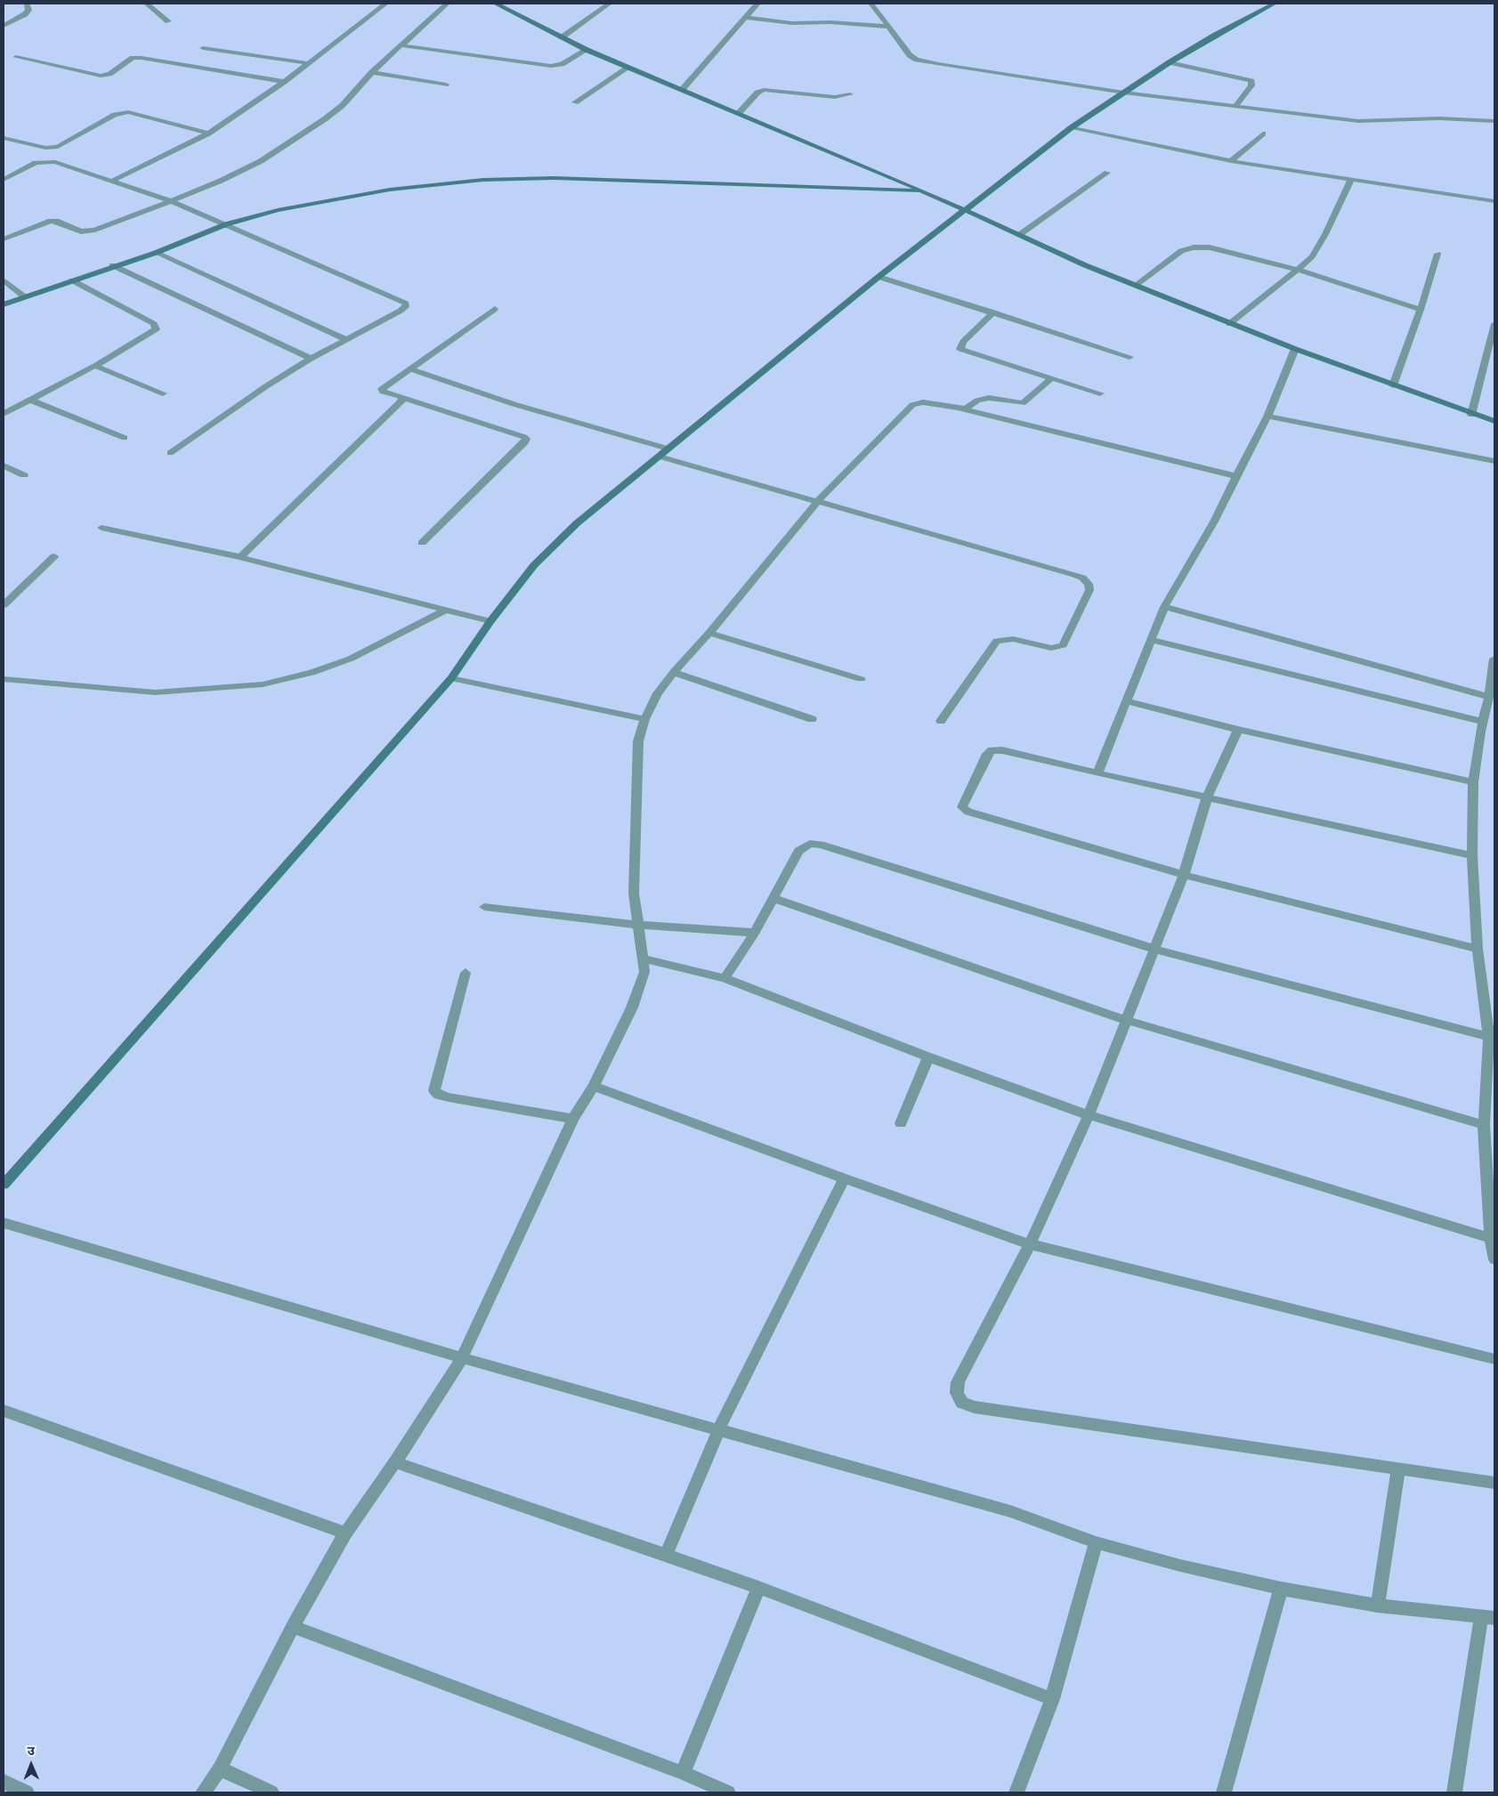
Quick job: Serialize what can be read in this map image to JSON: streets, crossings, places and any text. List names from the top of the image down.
{
  "north": "top"
}
